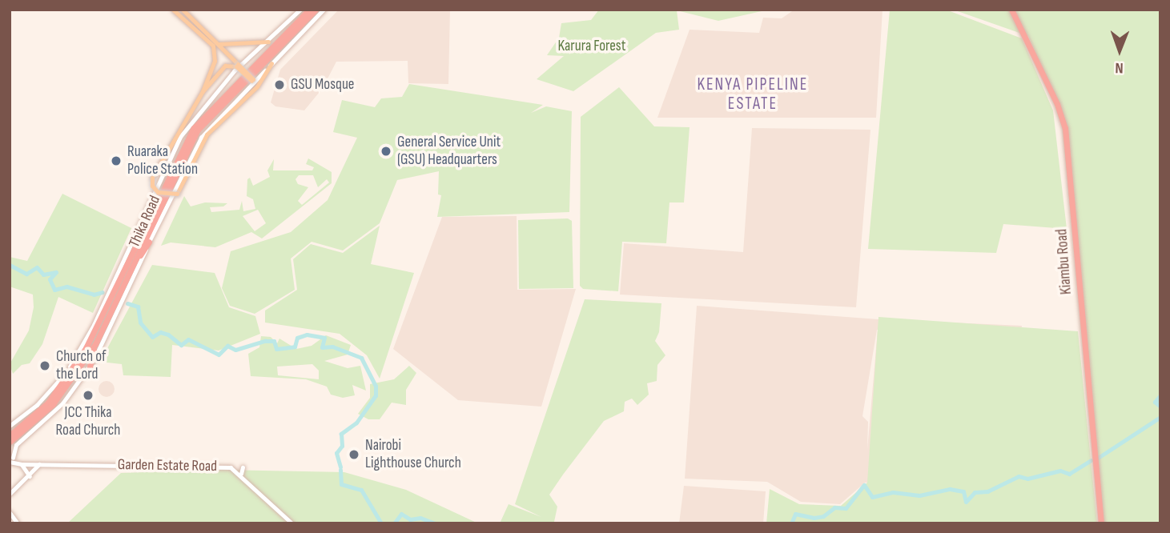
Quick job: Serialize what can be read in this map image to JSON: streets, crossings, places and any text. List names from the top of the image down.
{
  "streets": {
    "highway": ["Thika Road", "Kiambu Road"],
    "main road": ["Garden Estate Road"]
  },
  "districts": ["KENYA PIPELINE ESTATE"],
  "parks": ["Karura Forest"],
  "places": [
    "GSU Mosque",
    "General Service Unit (GSU) Headquarters",
    "Ruaraka Police Station",
    "Church of the Lord",
    "JCC Thika Road Church",
    "Nairobi Lighthouse Church"
  ],
  "north": "bottom"
}
